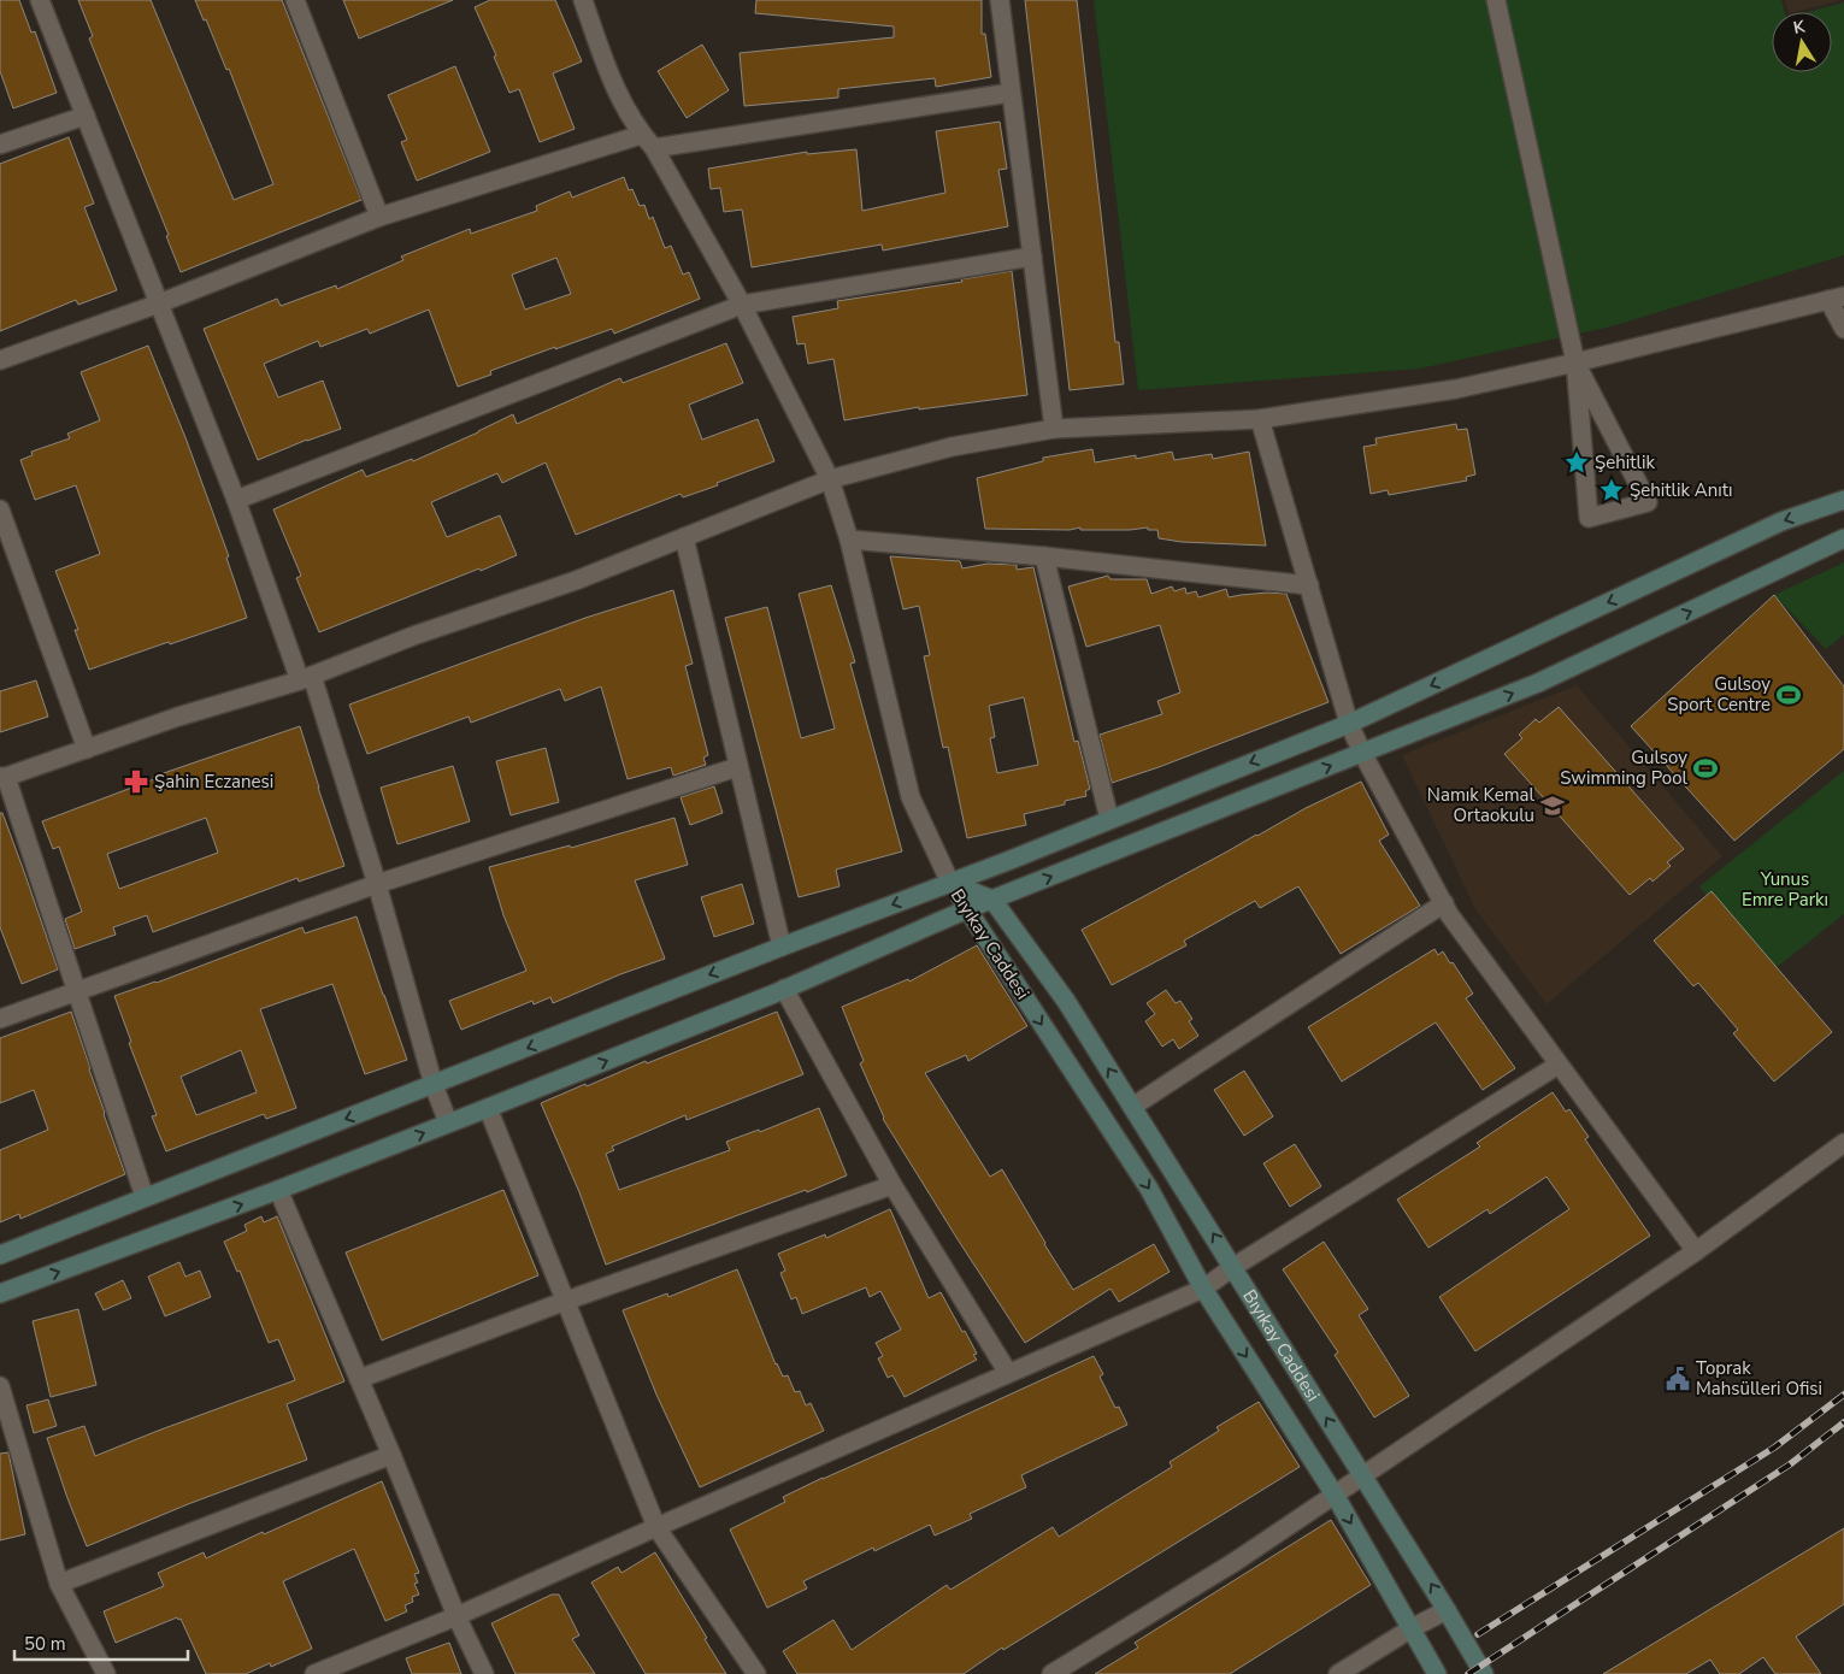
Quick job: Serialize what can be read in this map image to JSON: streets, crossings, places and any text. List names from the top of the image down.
{
  "streets": {
    "street": ["Bıyıkay Caddesi"]
  },
  "parks": ["Yunus Emre Parkı"],
  "places": {
    "place": ["Şehitlik", "Şehitlik Anıtı"],
    "sports": ["Gulsoy Sport Centre", "Gulsoy Swimming Pool"],
    "pharmacy": ["Şahin Eczanesi"],
    "school or university": ["Namık Kemal Ortaokulu"],
    "public building": ["Toprak Mahsülleri Ofisi"]
  },
  "scale_bar": "50 m",
  "north": "top"
}
